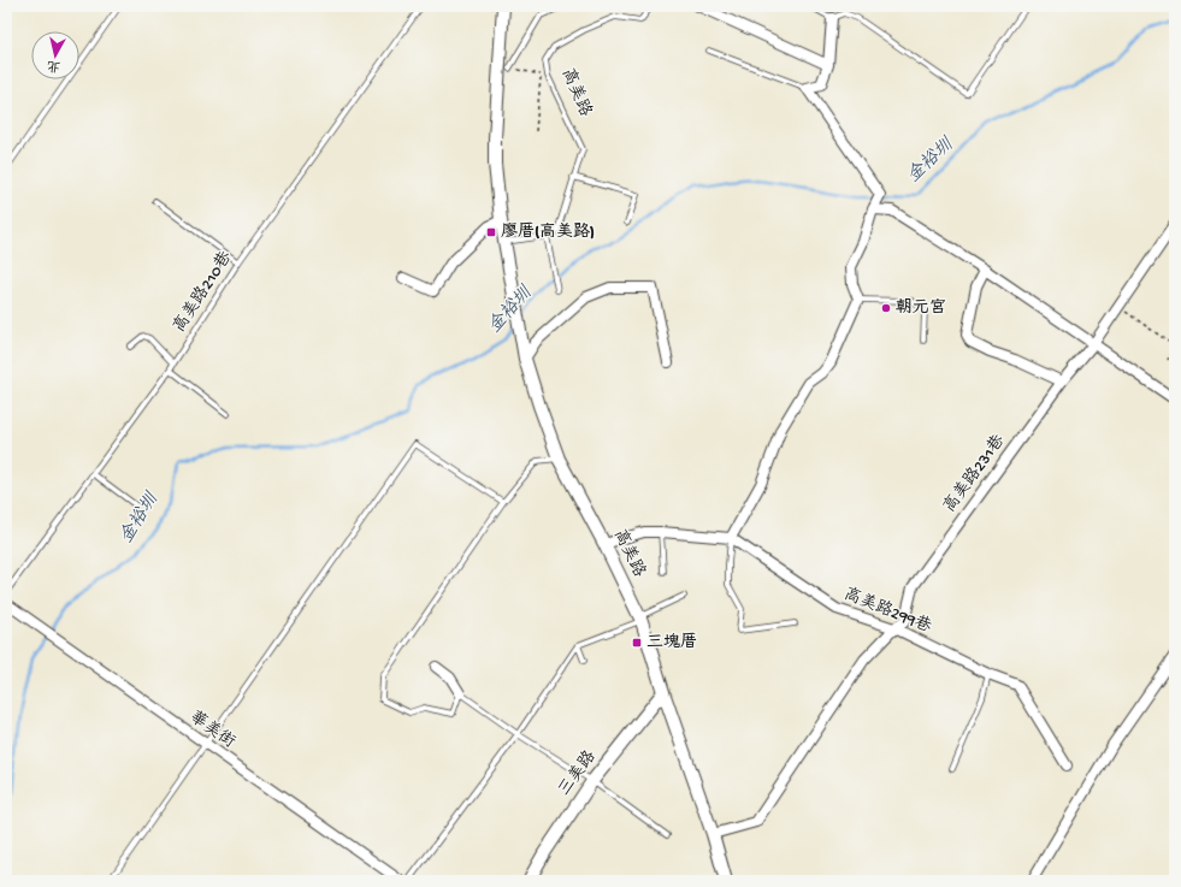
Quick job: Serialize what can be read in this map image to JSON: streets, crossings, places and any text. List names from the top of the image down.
{
  "streets": {
    "street": [
      "高美路",
      "高美路231巷",
      "高美路299巷",
      "華美街",
      "三美路"
    ],
    "lane": ["高美路210巷"]
  },
  "crossings": [
    ["高美路", "高美路231巷"],
    ["高美路", "高美路299巷"],
    ["高美路", "三美路"],
    ["高美路231巷", "高美路299巷"]
  ],
  "water": ["金裕圳"],
  "places": {
    "transit": ["廖厝(高美路)", "三塊厝"],
    "other": ["朝元宮"]
  },
  "north": "bottom"
}
